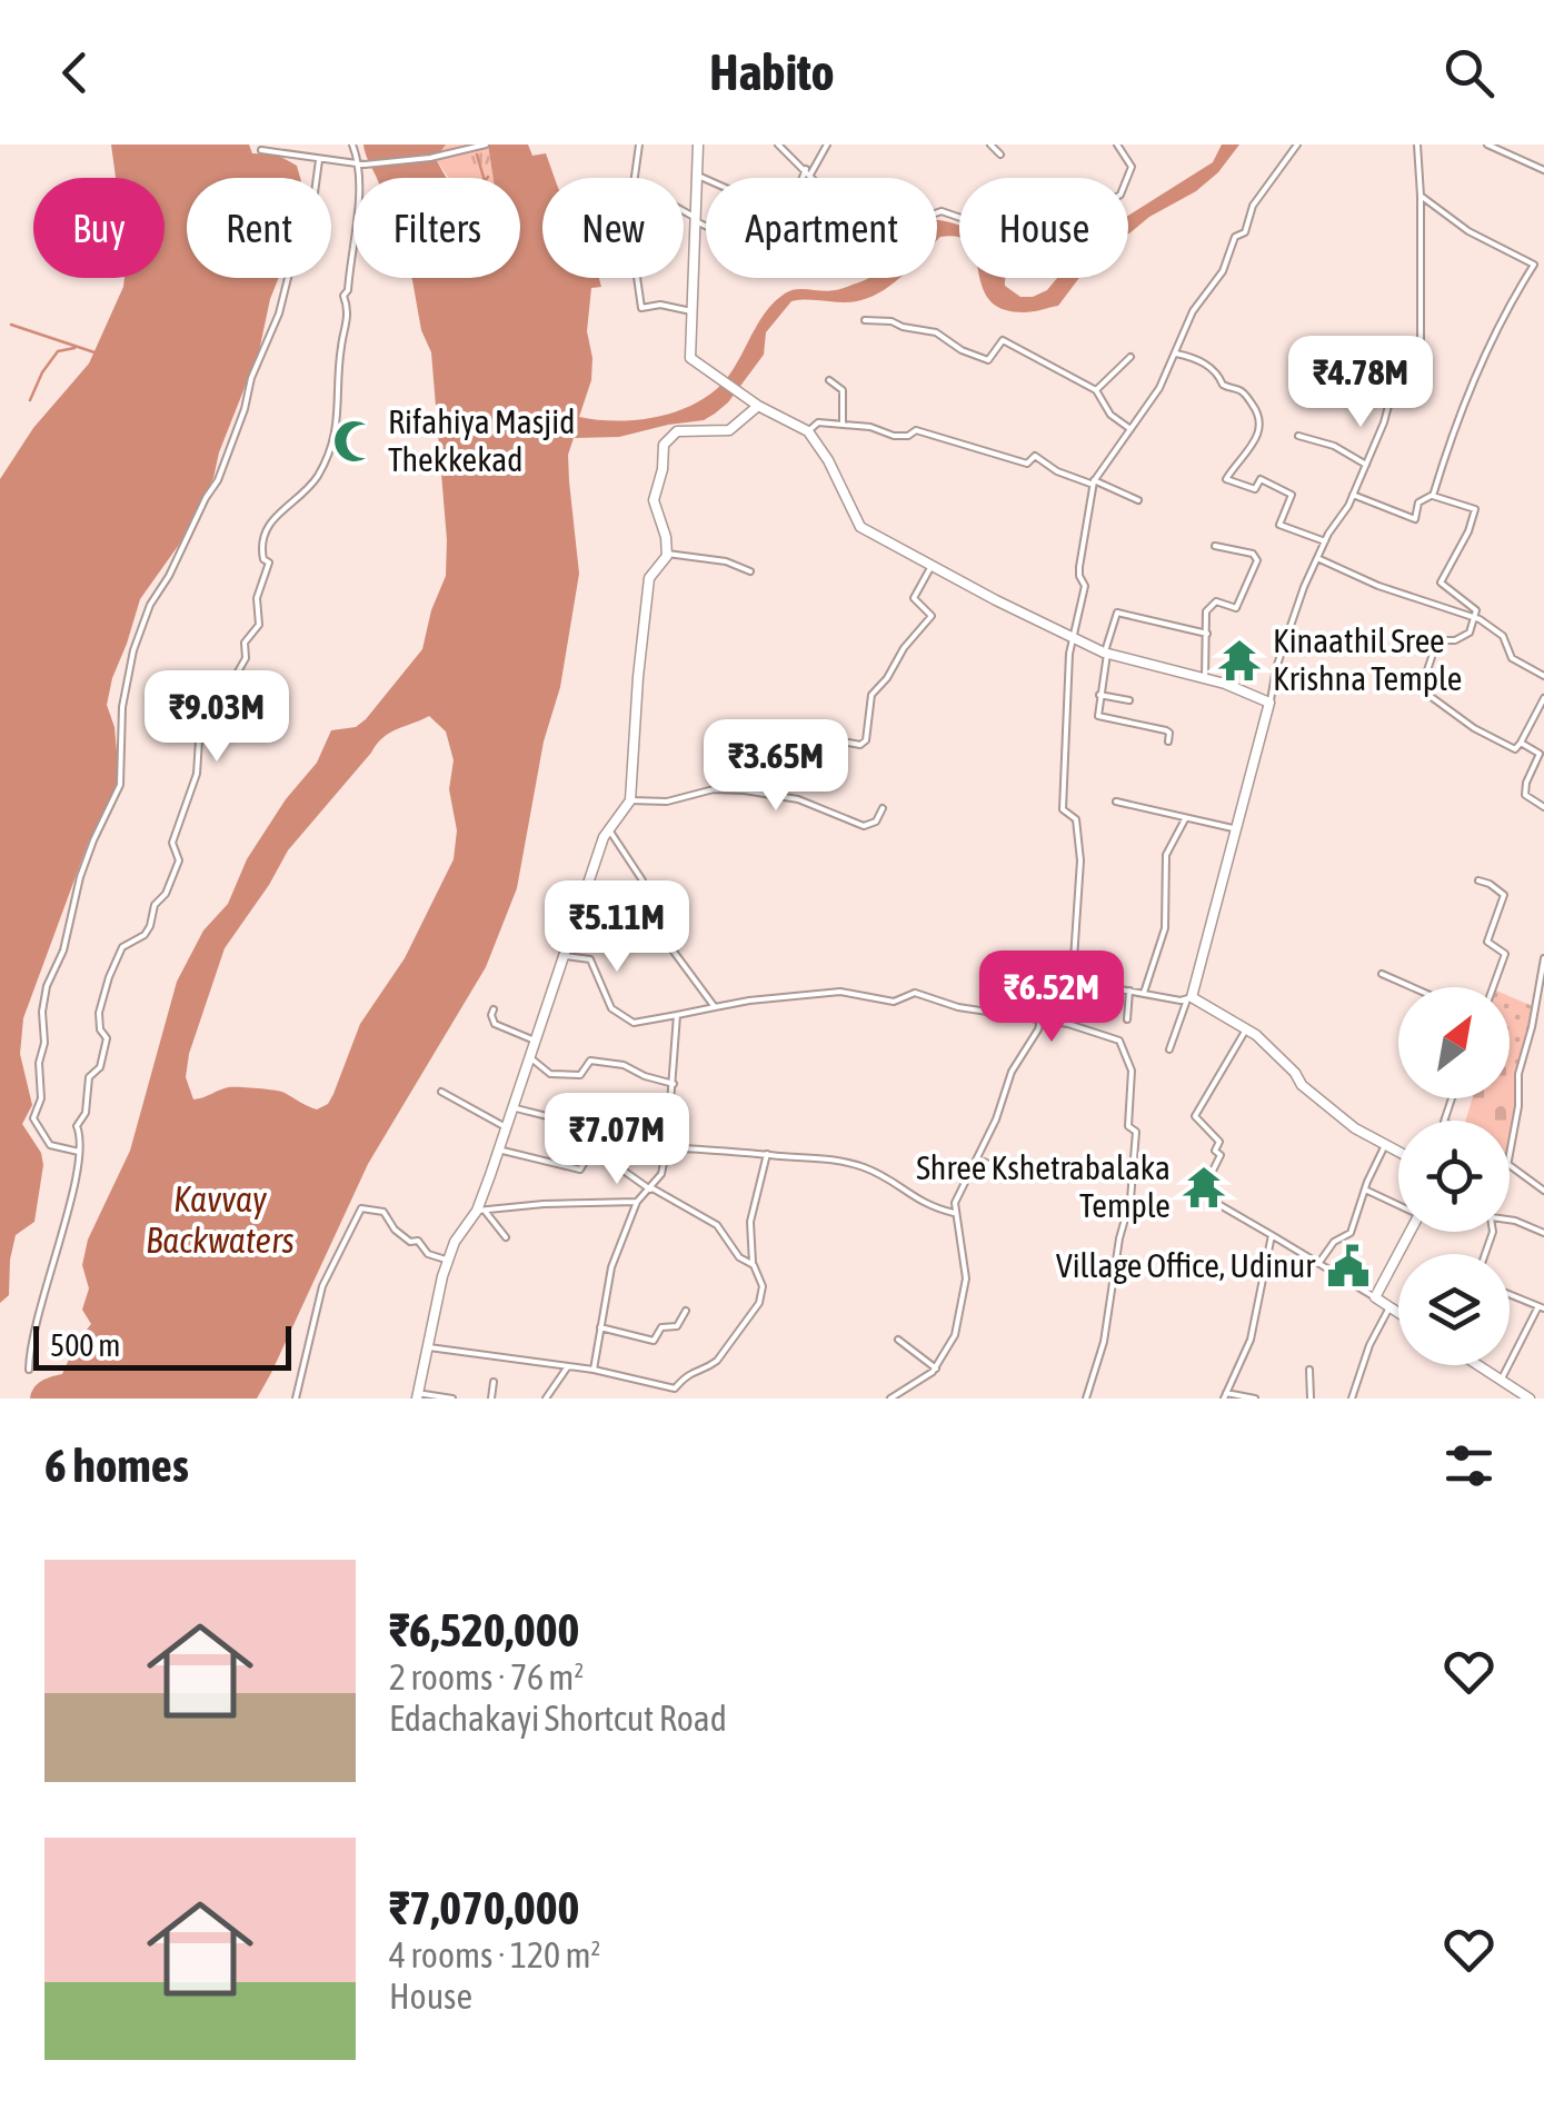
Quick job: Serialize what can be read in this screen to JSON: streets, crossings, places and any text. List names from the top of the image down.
{
  "water": ["Kavvay Backwaters"],
  "places": {
    "mosque": ["Rifahiya Masjid Thekkekad"],
    "temple": ["Kinaathil Sree Krishna Temple", "Shree Kshetrabalaka Temple"],
    "public building": ["Village Office, Udinur"]
  },
  "scale_bar": "500 m",
  "north": "top right",
  "page": {
    "header": "Habito",
    "chip": [
      "Buy",
      "Rent",
      "Filters",
      "New",
      "Apartment",
      "House"
    ],
    "price": [
      "₹4.78M",
      "₹9.03M",
      "₹3.65M",
      "₹5.11M",
      "₹6.52M",
      "₹7.07M"
    ],
    "scale": "500 m",
    "heading": "6 homes",
    "list": [
      {
        "name": "₹6,520,000",
        "note": "2 rooms · 76 m² · Edachakayi Shortcut Road"
      },
      {
        "name": "₹7,070,000",
        "note": "4 rooms · 120 m² · House"
      }
    ]
  }
}
